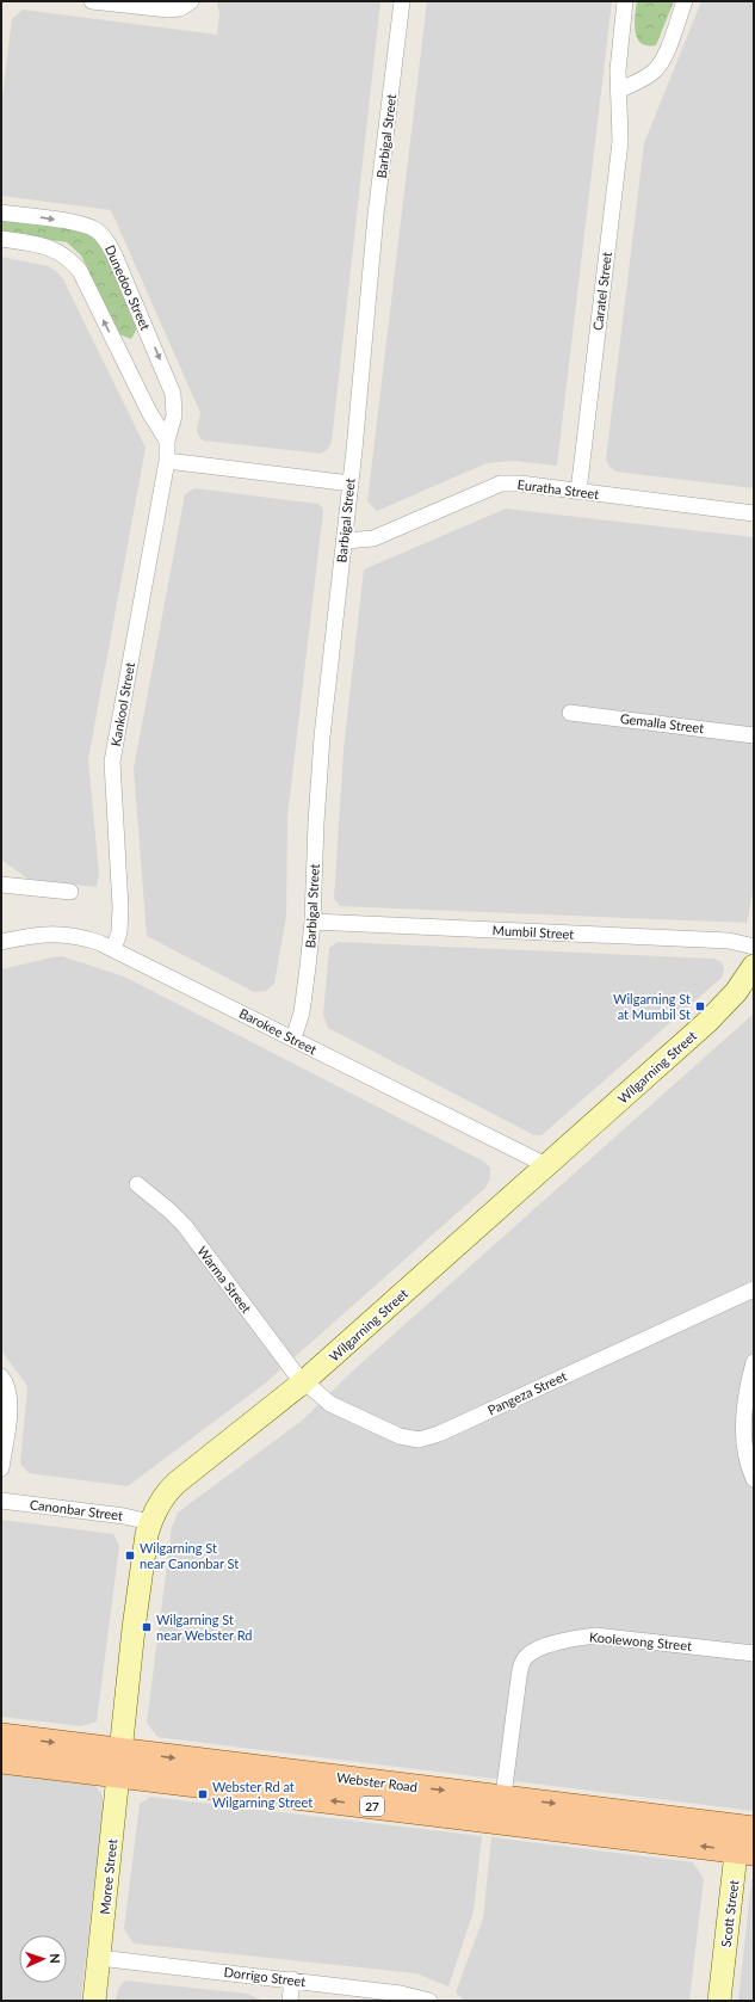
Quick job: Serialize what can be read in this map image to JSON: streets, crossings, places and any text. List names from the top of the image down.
{
  "streets": {
    "main road": ["Webster Road", "27"],
    "street": [
      "Barbigal Street",
      "Dunedoo Street",
      "Caratel Street",
      "Euratha Street",
      "Kankool Street",
      "Gemalla Street",
      "Mumbil Street",
      "Barokee Street",
      "Wilgarning Street",
      "Warma Street",
      "Pangeza Street",
      "Canonbar Street",
      "Koolewong Street",
      "Moree Street",
      "Scott Street",
      "Dorrigo Street"
    ]
  },
  "crossings": [
    ["Barbigal Street", "Euratha Street"],
    ["Barbigal Street", "Mumbil Street"],
    ["Barbigal Street", "Barokee Street"],
    ["Dunedoo Street", "Kankool Street"],
    ["Caratel Street", "Euratha Street"],
    ["Kankool Street", "Barokee Street"],
    ["Barokee Street", "Wilgarning Street"],
    ["Wilgarning Street", "Warma Street"],
    ["Wilgarning Street", "Pangeza Street"],
    ["Wilgarning Street", "Canonbar Street"],
    ["Wilgarning Street", "Webster Road"],
    ["Wilgarning Street", "Moree Street"],
    ["Warma Street", "Pangeza Street"],
    ["Koolewong Street", "Webster Road"],
    ["Webster Road", "Moree Street"],
    ["Webster Road", "Scott Street"],
    ["Moree Street", "Dorrigo Street"]
  ],
  "places": {
    "transit": [
      "Wilgarning St at Mumbil St",
      "Wilgarning St near Canonbar St",
      "Wilgarning St near Webster Rd",
      "Webster Rd at Wilgarning Street"
    ]
  },
  "north": "right"
}
